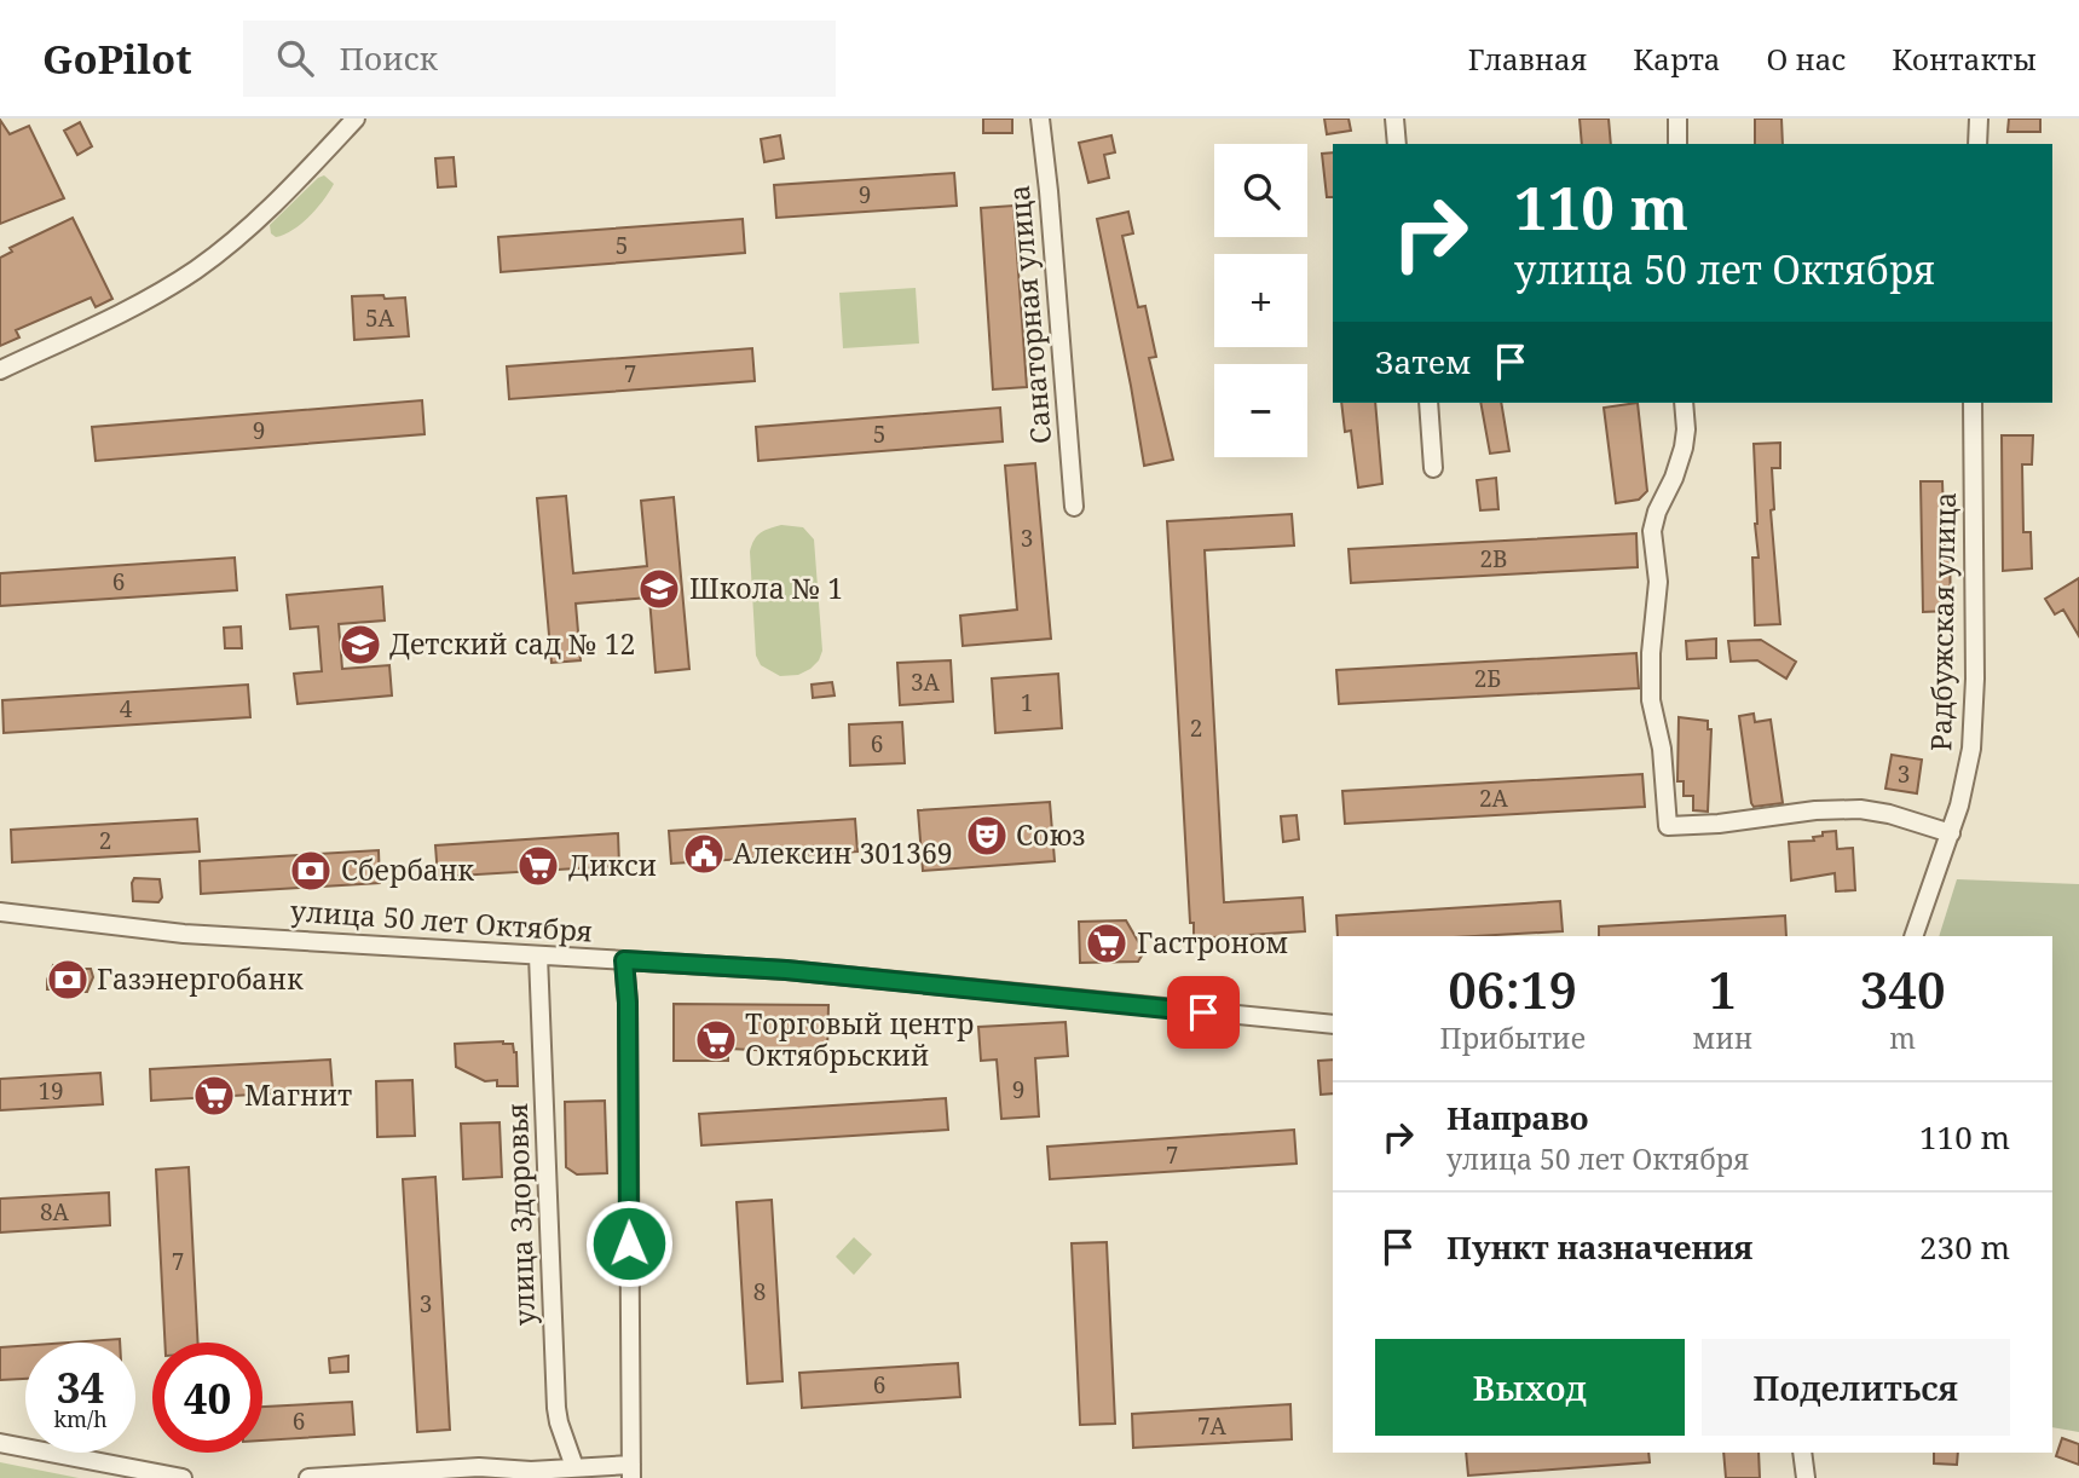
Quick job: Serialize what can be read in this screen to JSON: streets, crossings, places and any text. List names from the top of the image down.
{
  "streets": {
    "street": [
      "Санаторная улица",
      "Радбужская улица",
      "улица 50 лет Октября",
      "улица Здоровья"
    ]
  },
  "crossings": [
    ["улица 50 лет Октября", "улица Здоровья"]
  ],
  "places": {
    "school or university": ["Школа № 1", "Детский сад № 12"],
    "theatre": ["Союз"],
    "public building": ["Алексин 301369"],
    "supermarket": [
      "Дикси",
      "Гастроном",
      "Торговый центр Октябрьский",
      "Магнит"
    ],
    "bank": ["Сбербанк", "Газэнергобанк"]
  },
  "house_numbers": [
    "9",
    "5",
    "5А",
    "7",
    "9",
    "5",
    "3",
    "2В",
    "6",
    "2Б",
    "3А",
    "1",
    "4",
    "2",
    "6",
    "3",
    "2А",
    "2",
    "9",
    "19",
    "7",
    "8А",
    "7",
    "8",
    "3",
    "6",
    "6",
    "7А"
  ],
  "page": {
    "header": "GoPilot",
    "search": "Поиск",
    "nav": [
      "Главная",
      "Карта",
      "О нас",
      "Контакты"
    ],
    "map_buttons": ["+", "−"],
    "turn": ["110 m", "улица 50 лет Октября"],
    "then": "Затем",
    "eta": [
      "06:19",
      "Прибытие",
      "1",
      "мин",
      "340",
      "m"
    ],
    "list": [
      {
        "name": "Направо",
        "note": "улица 50 лет Октября",
        "value": "110 m"
      },
      {
        "name": "Пункт назначения",
        "value": "230 m"
      }
    ],
    "buttons": ["Выход", "Поделиться"],
    "speed": "34 km/h",
    "limit": "40"
  }
}
